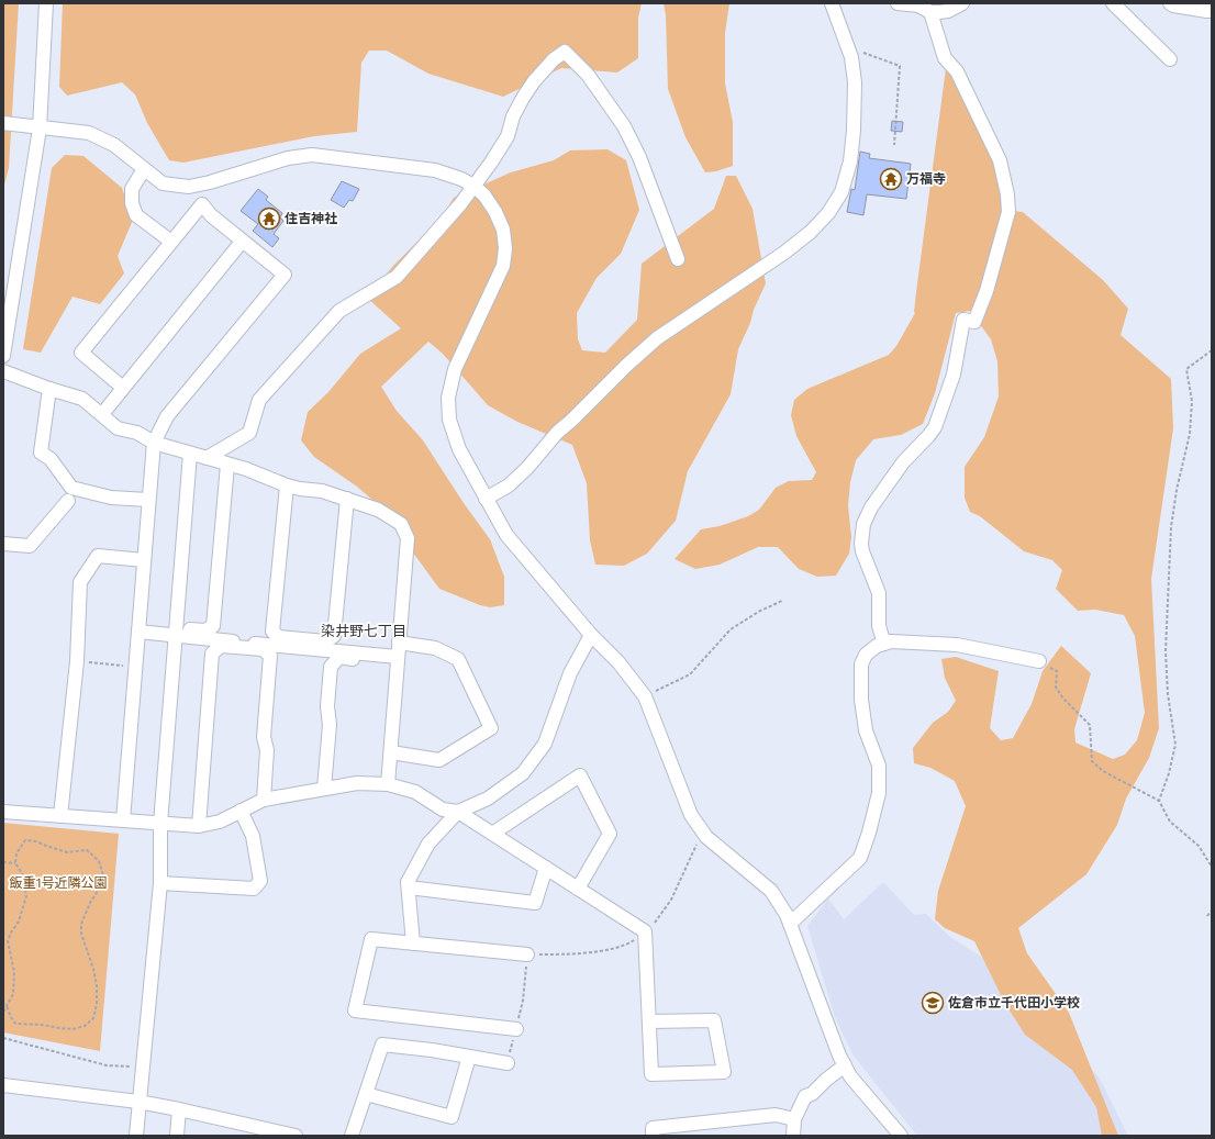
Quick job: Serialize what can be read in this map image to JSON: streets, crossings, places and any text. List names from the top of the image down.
{
  "districts": ["染井野七丁目"],
  "parks": ["飯重1号近隣公園"],
  "places": {
    "temple": ["万福寺", "住吉神社"],
    "school or university": ["佐倉市立千代田小学校"]
  }
}
